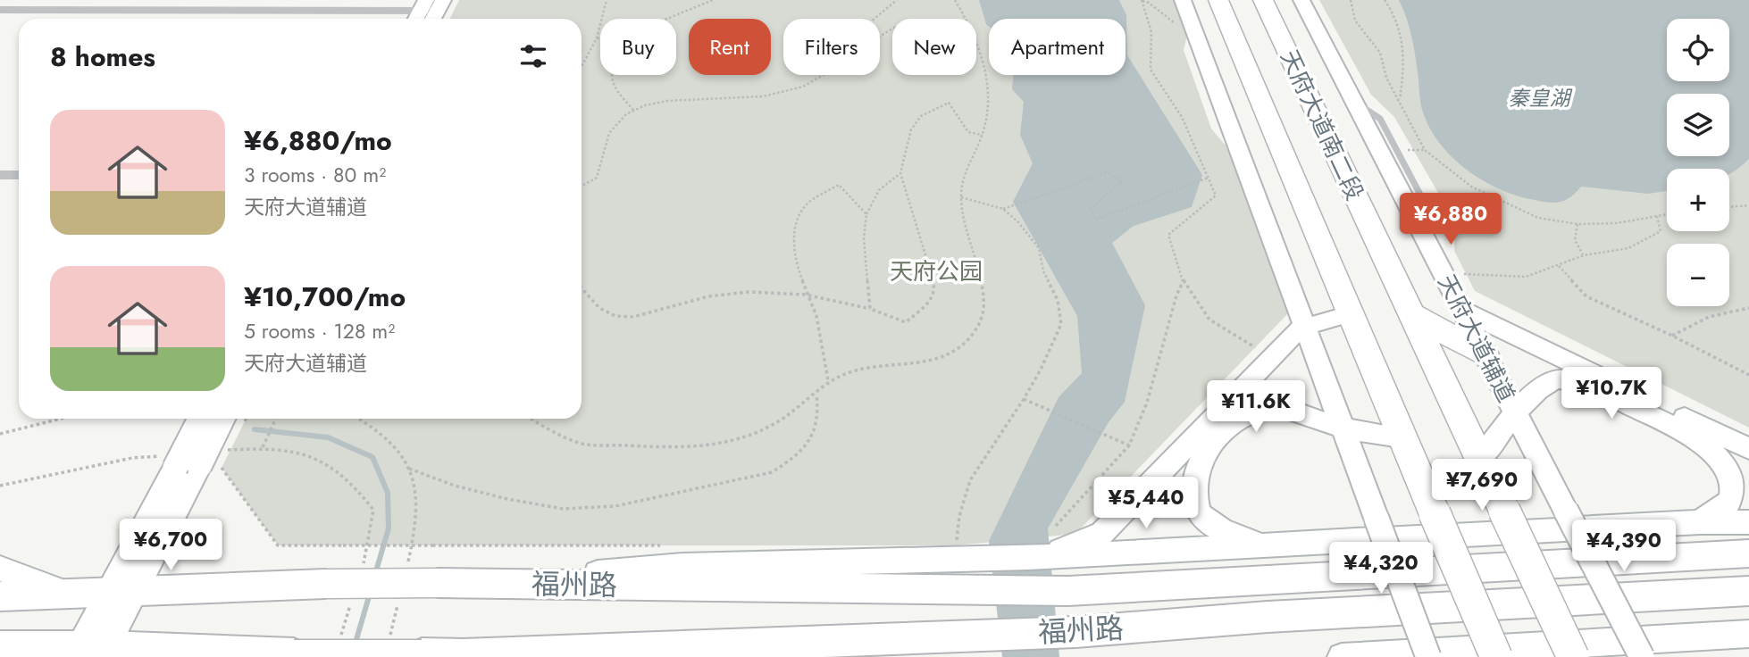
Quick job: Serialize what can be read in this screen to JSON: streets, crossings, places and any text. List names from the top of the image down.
{
  "streets": {
    "highway": ["天府大道南二段"],
    "main road": ["天府大道辅道", "福州路"]
  },
  "water": ["秦皇湖"],
  "parks": ["天府公园"],
  "page": {
    "map_buttons": ["+", "−"],
    "chip": [
      "Buy",
      "Rent",
      "Filters",
      "New",
      "Apartment"
    ],
    "heading": "8 homes",
    "list": [
      {
        "name": "¥6,880/mo",
        "note": "3 rooms · 80 m² · 天府大道辅道"
      },
      {
        "name": "¥10,700/mo",
        "note": "5 rooms · 128 m² · 天府大道辅道"
      }
    ],
    "price": [
      "¥6,880",
      "¥10.7K",
      "¥11.6K",
      "¥7,690",
      "¥5,440",
      "¥6,700",
      "¥4,390",
      "¥4,320"
    ]
  }
}
